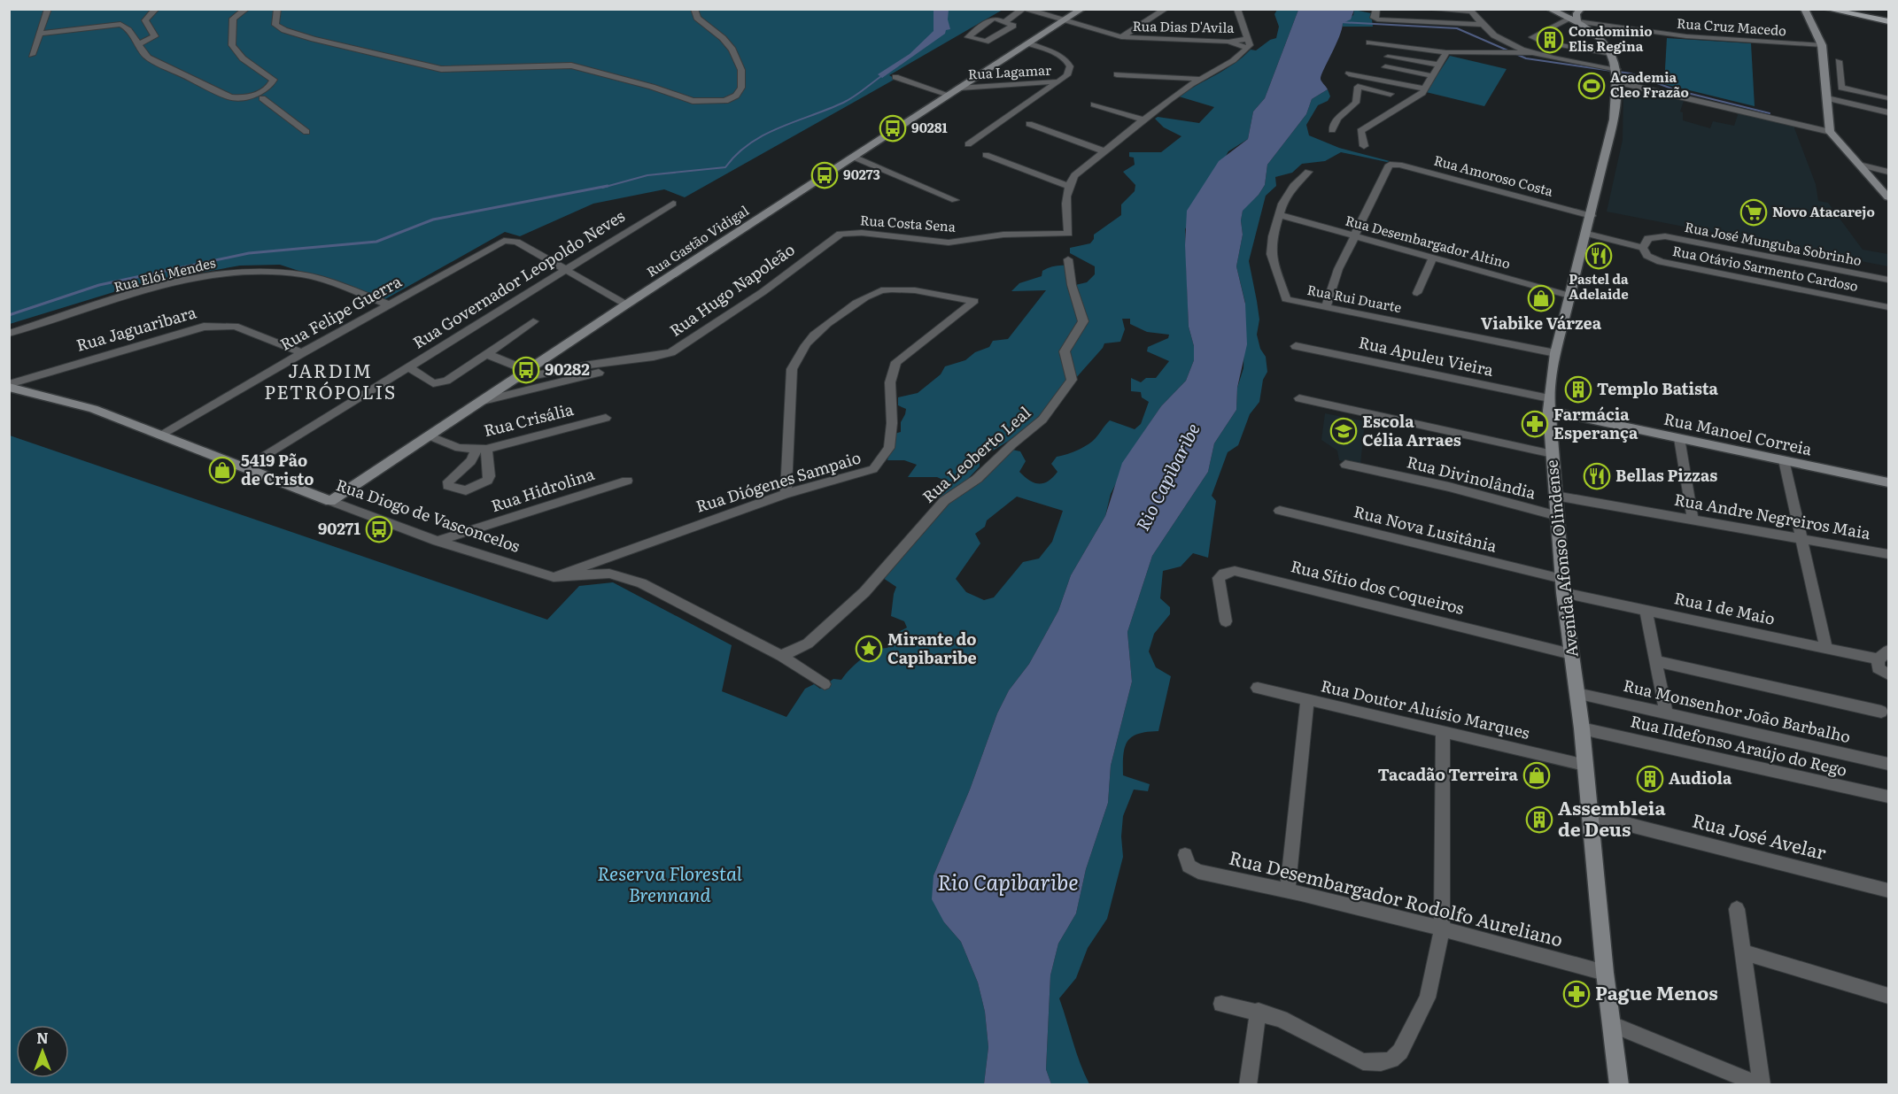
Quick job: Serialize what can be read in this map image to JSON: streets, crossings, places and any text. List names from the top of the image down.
{
  "streets": {
    "street": [
      "Rua Dias D'Avila",
      "Rua Cruz Macedo",
      "Rua Lagamar",
      "Rua Amoroso Costa",
      "Rua Costa Sena",
      "Rua Gastão Vidigal",
      "Rua Desembargador Altino",
      "Rua José Munguba Sobrinho",
      "Rua Otávio Sarmento Cardoso",
      "Rua Elói Mendes",
      "Rua Governador Leopoldo Neves",
      "Rua Hugo Napoleão",
      "Rua Rui Duarte",
      "Rua Felipe Guerra",
      "Rua Jaguaribara",
      "Rua Apuleu Vieira",
      "Rua Crisália",
      "Rua Manoel Correia",
      "Rua Leoberto Leal",
      "Rua Divinolândia",
      "Rua Diógenes Sampaio",
      "Rua Hidrolina",
      "Rua Diogo de Vasconcelos",
      "Rua Andre Negreiros Maia",
      "Rua Nova Lusitânia",
      "Avenida Afonso Olindense",
      "Rua Sítio dos Coqueiros",
      "Rua 1 de Maio",
      "Rua Doutor Aluísio Marques",
      "Rua Monsenhor João Barbalho",
      "Rua Ildefonso Araújo do Rego",
      "Rua José Avelar",
      "Rua Desembargador Rodolfo Aureliano"
    ]
  },
  "crossings": [
    ["Rua Dias D'Avila", "Rua Gastão Vidigal"],
    ["Rua Cruz Macedo", "Avenida Afonso Olindense"],
    ["Rua Lagamar", "Rua Gastão Vidigal"],
    ["Rua Amoroso Costa", "Rua Desembargador Altino"],
    ["Rua Amoroso Costa", "Avenida Afonso Olindense"],
    ["Rua Costa Sena", "Rua Hugo Napoleão"],
    ["Rua Gastão Vidigal", "Rua Hugo Napoleão"],
    ["Rua Gastão Vidigal", "Rua Crisália"],
    ["Rua Gastão Vidigal", "Rua Diogo de Vasconcelos"],
    ["Rua Desembargador Altino", "Rua Rui Duarte"],
    ["Rua Desembargador Altino", "Avenida Afonso Olindense"],
    ["Rua José Munguba Sobrinho", "Rua Otávio Sarmento Cardoso"],
    ["Rua Elói Mendes", "Rua Felipe Guerra"],
    ["Rua Governador Leopoldo Neves", "Rua Felipe Guerra"],
    ["Rua Governador Leopoldo Neves", "Rua Diogo de Vasconcelos"],
    ["Rua Rui Duarte", "Avenida Afonso Olindense"],
    ["Rua Felipe Guerra", "Rua Jaguaribara"],
    ["Rua Felipe Guerra", "Rua Diogo de Vasconcelos"],
    ["Rua Jaguaribara", "Rua Diogo de Vasconcelos"],
    ["Rua Apuleu Vieira", "Rua Manoel Correia"],
    ["Rua Apuleu Vieira", "Avenida Afonso Olindense"],
    ["Rua Manoel Correia", "Avenida Afonso Olindense"],
    ["Rua Leoberto Leal", "Rua Diogo de Vasconcelos"],
    ["Rua Divinolândia", "Avenida Afonso Olindense"],
    ["Rua Diógenes Sampaio", "Rua Diogo de Vasconcelos"],
    ["Rua Hidrolina", "Rua Diogo de Vasconcelos"],
    ["Rua Andre Negreiros Maia", "Avenida Afonso Olindense"],
    ["Rua Nova Lusitânia", "Avenida Afonso Olindense"],
    ["Rua Nova Lusitânia", "Rua 1 de Maio"],
    ["Avenida Afonso Olindense", "Rua Sítio dos Coqueiros"],
    ["Avenida Afonso Olindense", "Rua 1 de Maio"],
    ["Avenida Afonso Olindense", "Rua Doutor Aluísio Marques"],
    ["Avenida Afonso Olindense", "Rua Monsenhor João Barbalho"],
    ["Avenida Afonso Olindense", "Rua Ildefonso Araújo do Rego"],
    ["Avenida Afonso Olindense", "Rua José Avelar"],
    ["Avenida Afonso Olindense", "Rua Desembargador Rodolfo Aureliano"]
  ],
  "districts": ["JARDIM PETRÓPOLIS"],
  "water": ["Rio Capibaribe"],
  "parks": ["Reserva Florestal Brennand"],
  "places": {
    "building": [
      "Condominio Elis Regina",
      "Templo Batista",
      "Audiola",
      "Assembleia de Deus"
    ],
    "sports": ["Academia Cleo Frazão"],
    "bus stop": [
      "90281",
      "90273",
      "90282",
      "90271"
    ],
    "supermarket": ["Novo Atacarejo"],
    "restaurant": ["Pastel da Adelaide", "Bellas Pizzas"],
    "shop": ["Viabike Várzea", "5419 Pão de Cristo", "Tacadão Terreira"],
    "pharmacy": ["Farmácia Esperança", "Pague Menos"],
    "school or university": ["Escola Célia Arraes"],
    "place": ["Mirante do Capibaribe"]
  },
  "north": "top"
}
